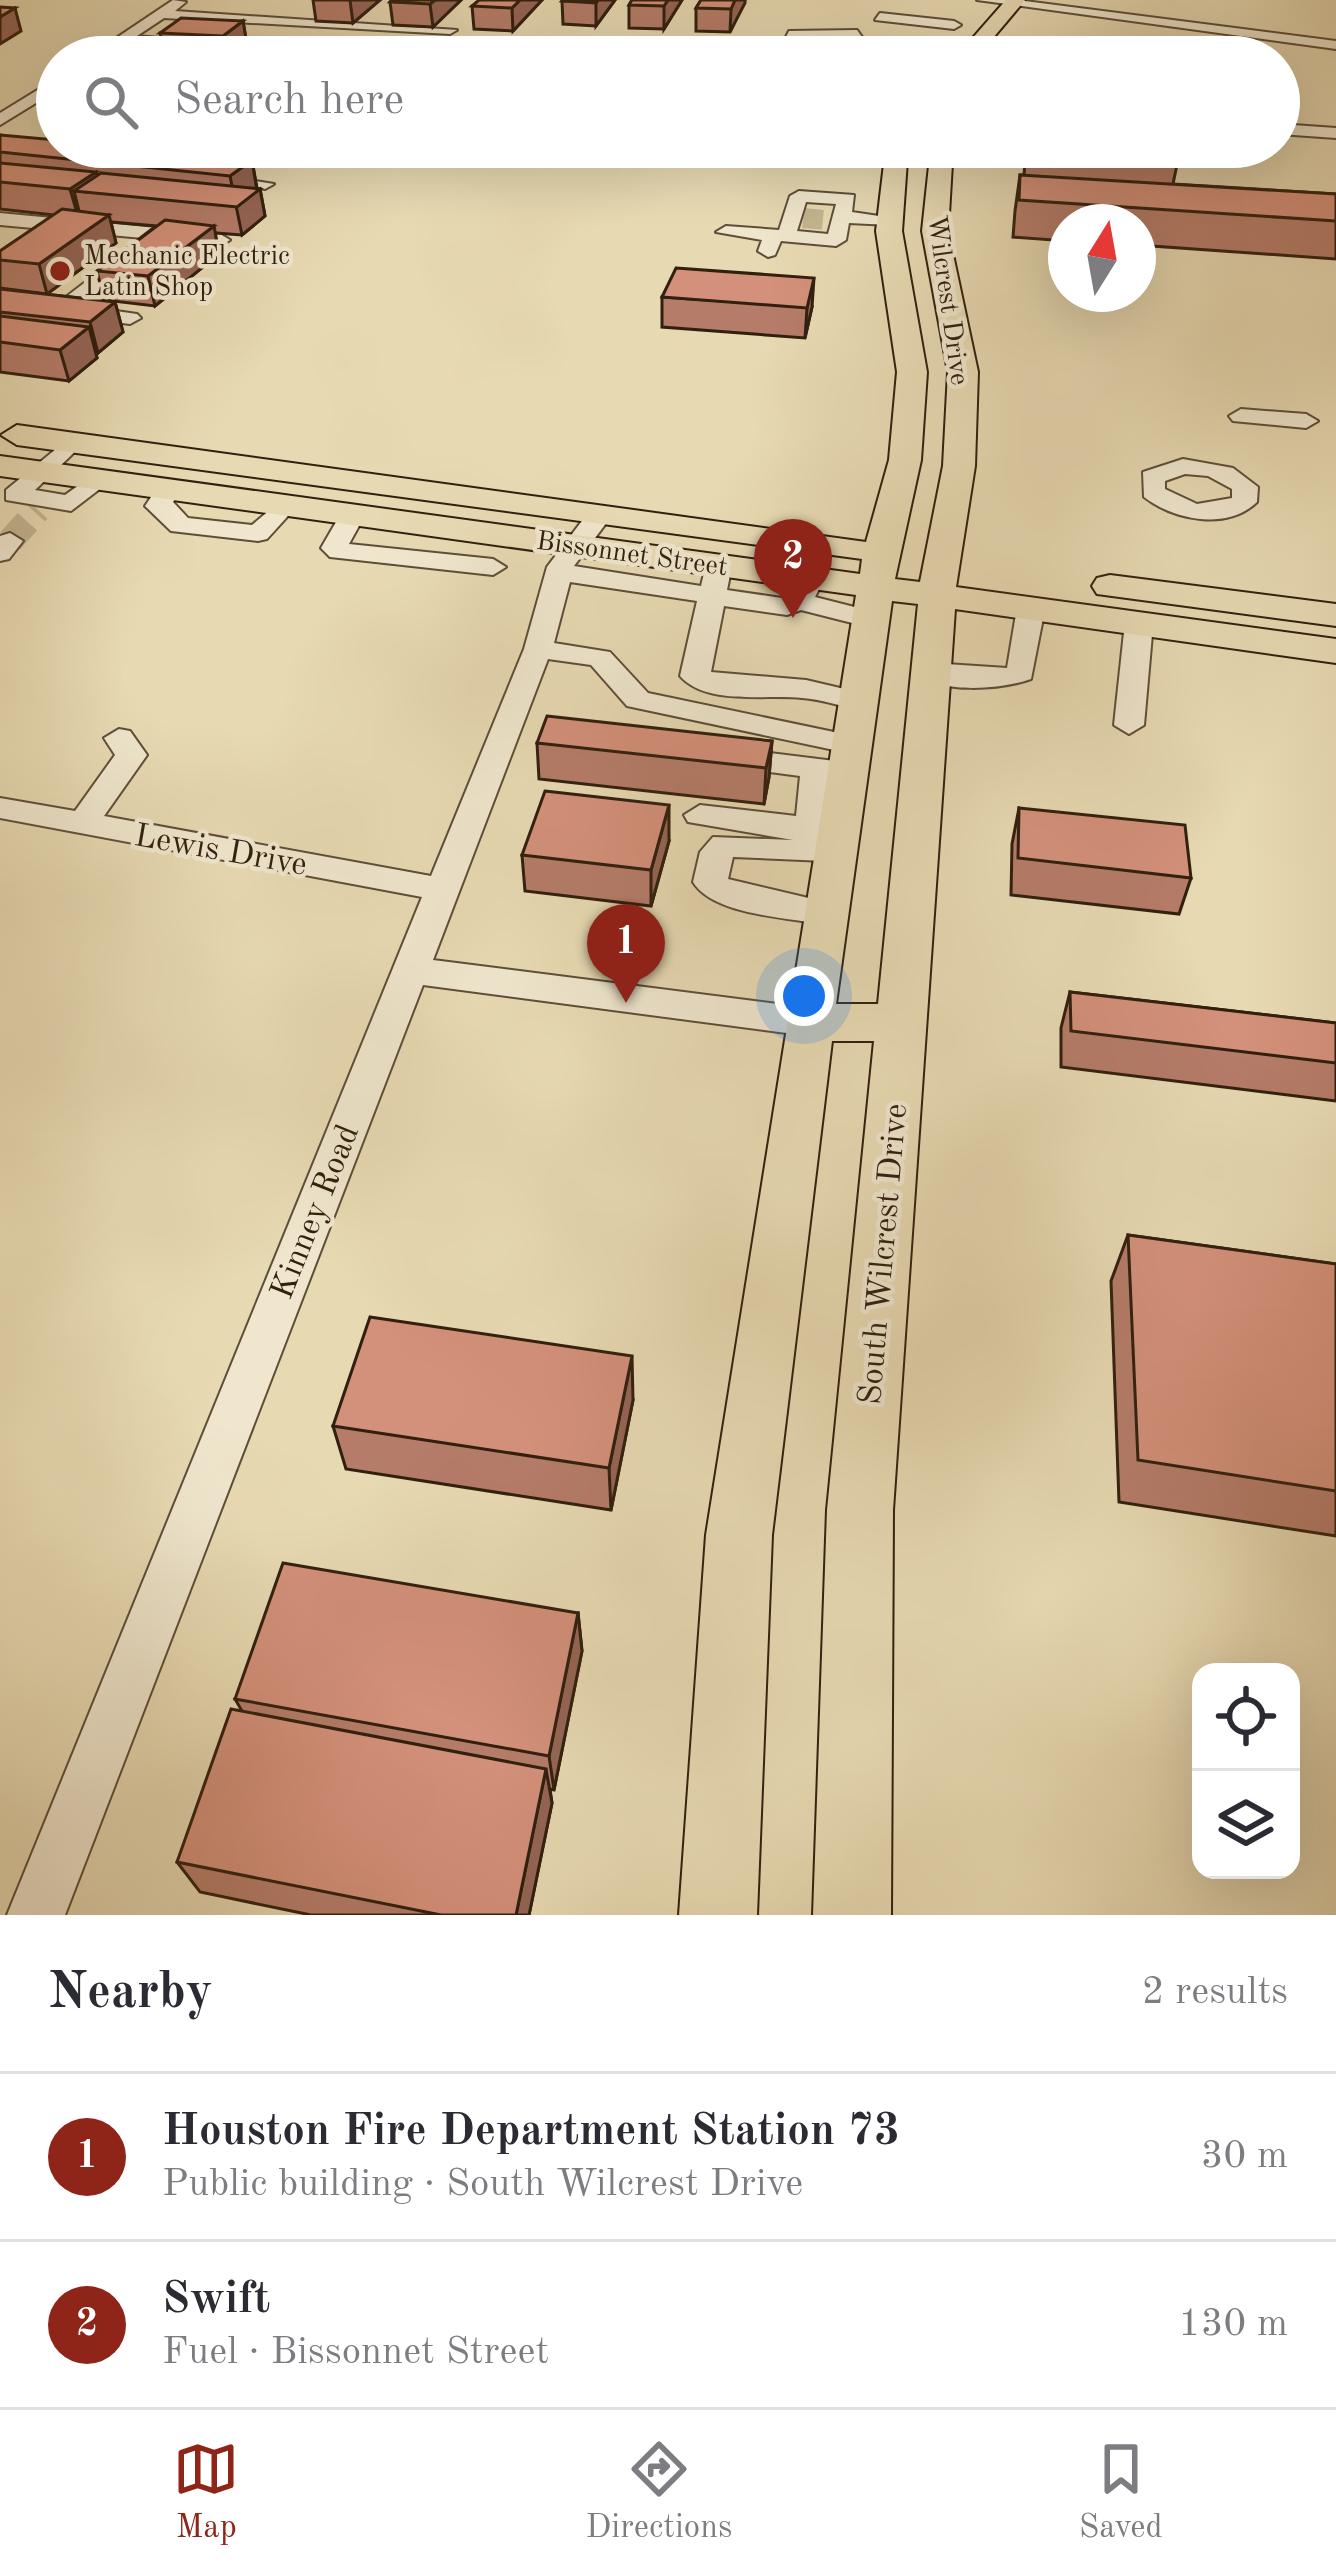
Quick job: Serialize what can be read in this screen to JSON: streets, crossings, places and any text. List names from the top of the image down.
{
  "streets": {
    "main road": ["Wilcrest Drive", "Bissonnet Street", "South Wilcrest Drive"],
    "street": ["Lewis Drive", "Kinney Road"]
  },
  "crossings": [
    ["Wilcrest Drive", "Bissonnet Street"],
    ["Wilcrest Drive", "South Wilcrest Drive"],
    ["Bissonnet Street", "Kinney Road"],
    ["Bissonnet Street", "South Wilcrest Drive"],
    ["Lewis Drive", "Kinney Road"]
  ],
  "places": ["Mechanic Electric Latin Shop"],
  "north": "top",
  "page": {
    "search": "Search here",
    "pins": ["2", "1"],
    "heading": ["Nearby", "2 results"],
    "list": [
      {
        "mark": "1",
        "name": "Houston Fire Department Station 73",
        "note": "Public building · South Wilcrest Drive",
        "value": "30 m"
      },
      {
        "mark": "2",
        "name": "Swift",
        "note": "Fuel · Bissonnet Street",
        "value": "130 m"
      }
    ],
    "nav": ["Map", "Directions", "Saved"]
  }
}
